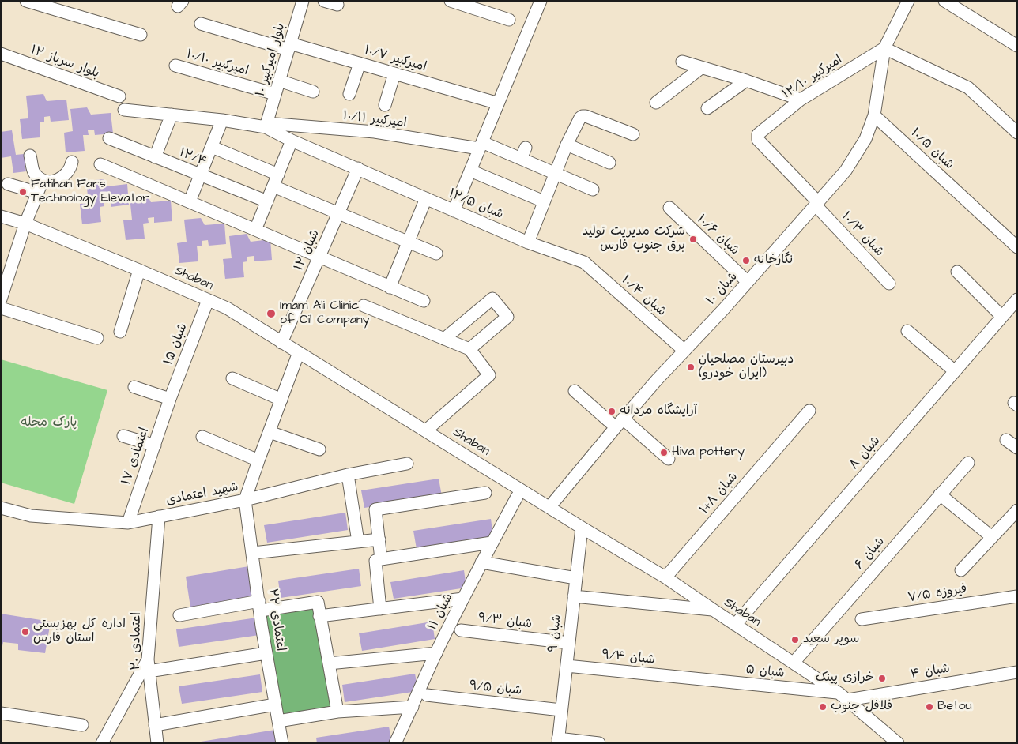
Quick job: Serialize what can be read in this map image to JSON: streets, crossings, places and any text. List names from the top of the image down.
{
  "streets": {
    "street": [
      "۱۰/۷ امیرکبیر",
      "۱۰ بلوار امیرکبیر",
      "۱۲ بلوار سرباز",
      "۱۰/۱۰ امیرکبیر",
      "۱۲/۱۰ امیرکبیر",
      "۱۰/۱۱ امیرکبیر",
      "۱۰/۵ شبان",
      "۱۲/۴",
      "۱۲/۵ شبان",
      "۱۰/۳ شبان",
      "۱۰/۶ شبان",
      "۱۲ شبان",
      "Shaban",
      "۱۰ شبان",
      "۱۰/۴ شبان",
      "۱۵ شبان",
      "۸ شبان",
      "۱۷ اعتمادی",
      "۱+۸ شبان",
      "شهید اعتمادی",
      "۶ شبان",
      "۷/۵ فیروزه",
      "۱۱ شبان",
      "۲۲ اعتمادی",
      "۹/۳ شبان",
      "۹ شبان",
      "۲۰ اعتمادی",
      "۹/۴ شبان",
      "۵ شبان",
      "۴ شبان",
      "۹/۵ شبان"
    ]
  },
  "crossings": [
    ["۱۰/۷ امیرکبیر", "۱۰ بلوار امیرکبیر"],
    ["۱۰ بلوار امیرکبیر", "۱۰/۱۰ امیرکبیر"],
    ["۱۰ بلوار امیرکبیر", "۱۰/۱۱ امیرکبیر"],
    ["۱۰ بلوار امیرکبیر", "۱۲/۵ شبان"],
    ["۱۲/۱۰ امیرکبیر", "۱۰/۳ شبان"],
    ["۱۲/۱۰ امیرکبیر", "۱۰ شبان"],
    ["۱۰/۱۱ امیرکبیر", "۱۲/۵ شبان"],
    ["۱۰/۵ شبان", "۱۰ شبان"],
    ["۱۲/۵ شبان", "۱۲ شبان"],
    ["۱۲/۵ شبان", "۱۰/۴ شبان"],
    ["۱۰/۳ شبان", "۱۰ شبان"],
    ["۱۰/۶ شبان", "۱۰ شبان"],
    ["۱۲ شبان", "Shaban"],
    ["Shaban", "۱۰ شبان"],
    ["Shaban", "۱۵ شبان"],
    ["Shaban", "۸ شبان"],
    ["Shaban", "۱+۸ شبان"],
    ["Shaban", "۶ شبان"],
    ["Shaban", "۹ شبان"],
    ["Shaban", "۵ شبان"],
    ["Shaban", "۴ شبان"],
    ["۱۰ شبان", "۱۰/۴ شبان"],
    ["۱۵ شبان", "۱۷ اعتمادی"],
    ["۱۷ اعتمادی", "شهید اعتمادی"],
    ["شهید اعتمادی", "۲۲ اعتمادی"],
    ["شهید اعتمادی", "۲۰ اعتمادی"],
    ["۹/۳ شبان", "۹ شبان"],
    ["۹ شبان", "۹/۴ شبان"],
    ["۹ شبان", "۹/۵ شبان"],
    ["۹/۴ شبان", "۵ شبان"],
    ["۵ شبان", "۴ شبان"]
  ],
  "parks": ["پارک محله"],
  "places": [
    "Fatihan Fars Technology Elevator",
    "شرکت مدیریت تولید برق جنوب فارس",
    "نگارخانه",
    "Imam Ali Clinic of Oil Company",
    "دبیرستان مصلحیان (ایران خودرو)",
    "آرایشگاه مردانه",
    "Hiva pottery",
    "اداره کل بهزیستی استان فارس",
    "سوپر سعید",
    "خرازی پینک",
    "فلافل جنوب",
    "Betou"
  ]
}
